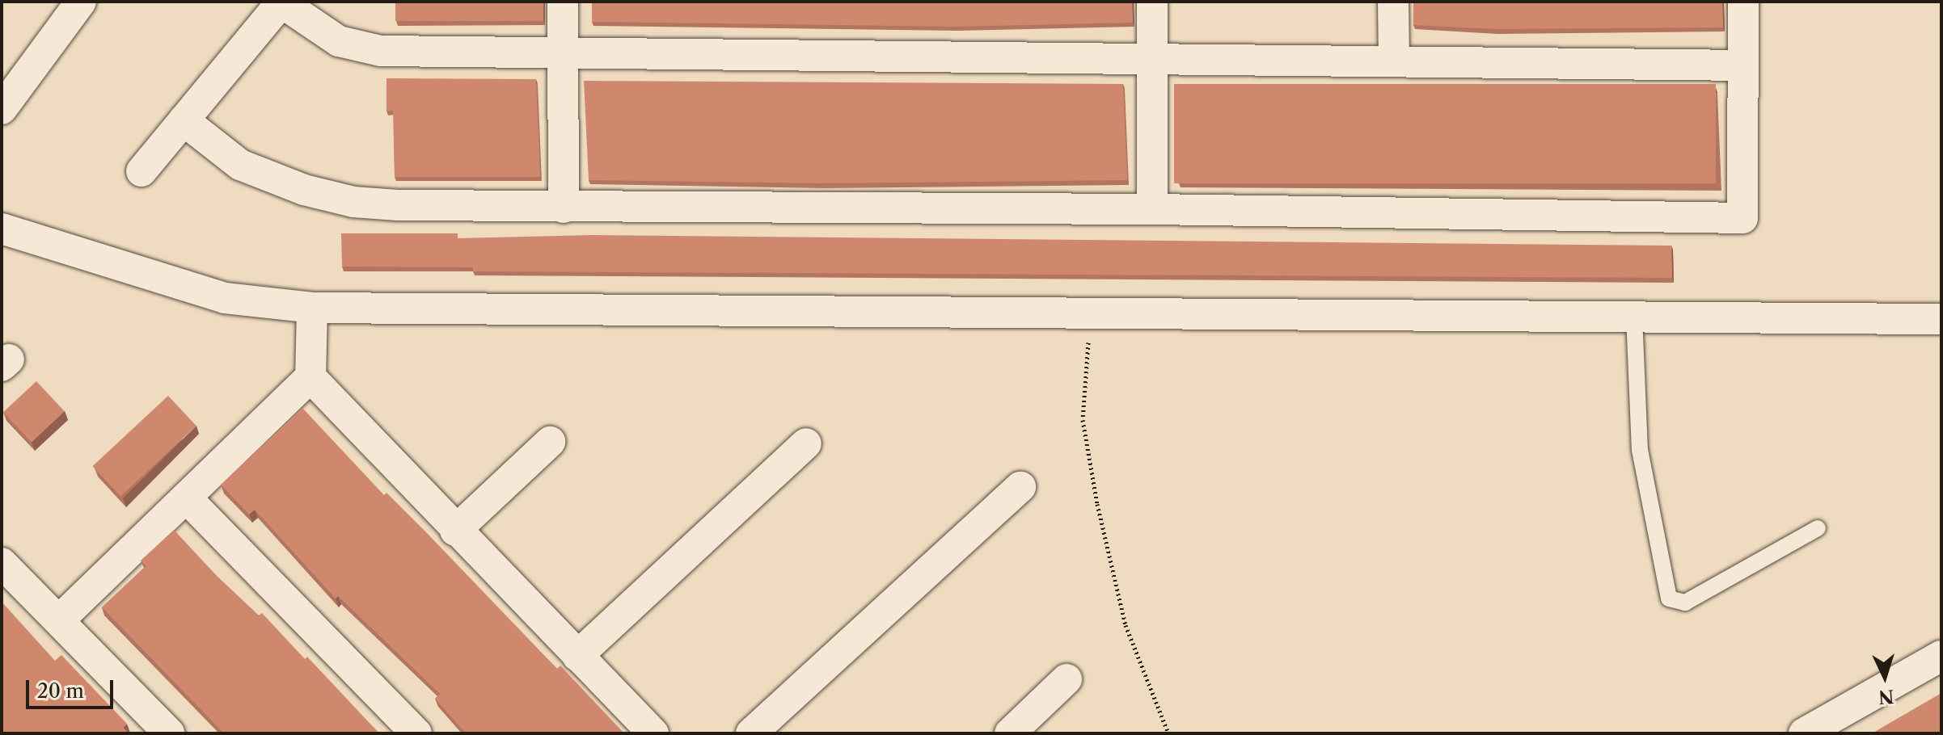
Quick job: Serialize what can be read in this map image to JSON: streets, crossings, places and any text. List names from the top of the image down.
{
  "scale_bar": "20 m",
  "north": "bottom"
}
